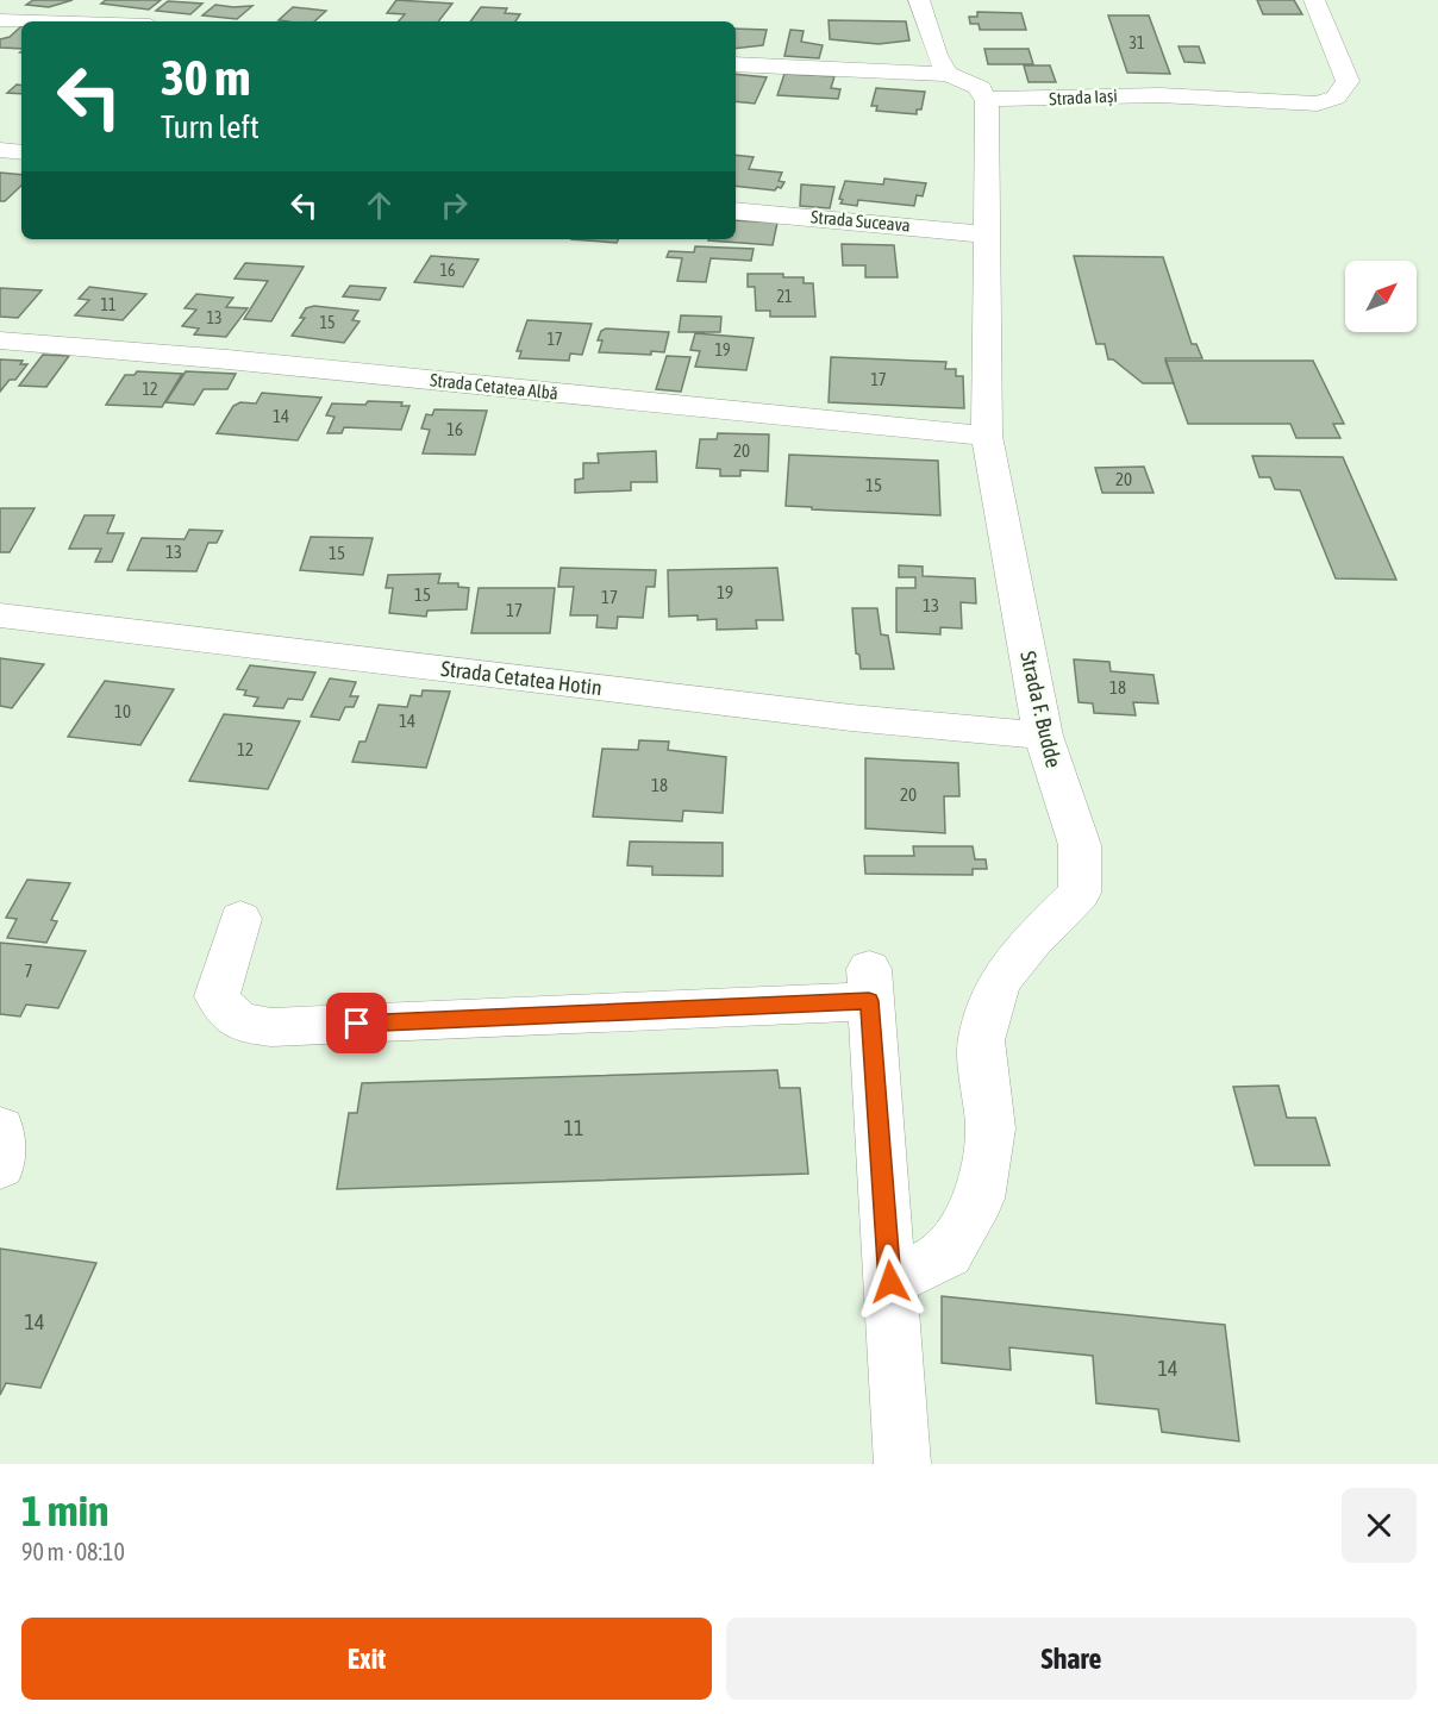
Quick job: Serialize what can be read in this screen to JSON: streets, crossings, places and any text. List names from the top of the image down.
{
  "streets": {
    "street": [
      "Strada Iași",
      "Strada Suceava",
      "Strada Cetatea Albă",
      "Strada Cetatea Hotin",
      "Strada F. Budde"
    ]
  },
  "crossings": [
    ["Strada Iași", "Strada F. Budde"],
    ["Strada Suceava", "Strada F. Budde"],
    ["Strada Cetatea Albă", "Strada F. Budde"],
    ["Strada Cetatea Hotin", "Strada F. Budde"]
  ],
  "house_numbers": [
    "31",
    "16",
    "21",
    "11",
    "13",
    "15",
    "17",
    "19",
    "17",
    "12",
    "14",
    "16",
    "20",
    "20",
    "15",
    "13",
    "15",
    "19",
    "15",
    "17",
    "13",
    "17",
    "18",
    "10",
    "14",
    "12",
    "18",
    "20",
    "7",
    "11",
    "14",
    "14"
  ],
  "north": "top right",
  "page": {
    "turn": ["30 m", "Turn left"],
    "heading": ["1 min", "90 m · 08:10"],
    "buttons": ["Exit", "Share"]
  }
}
